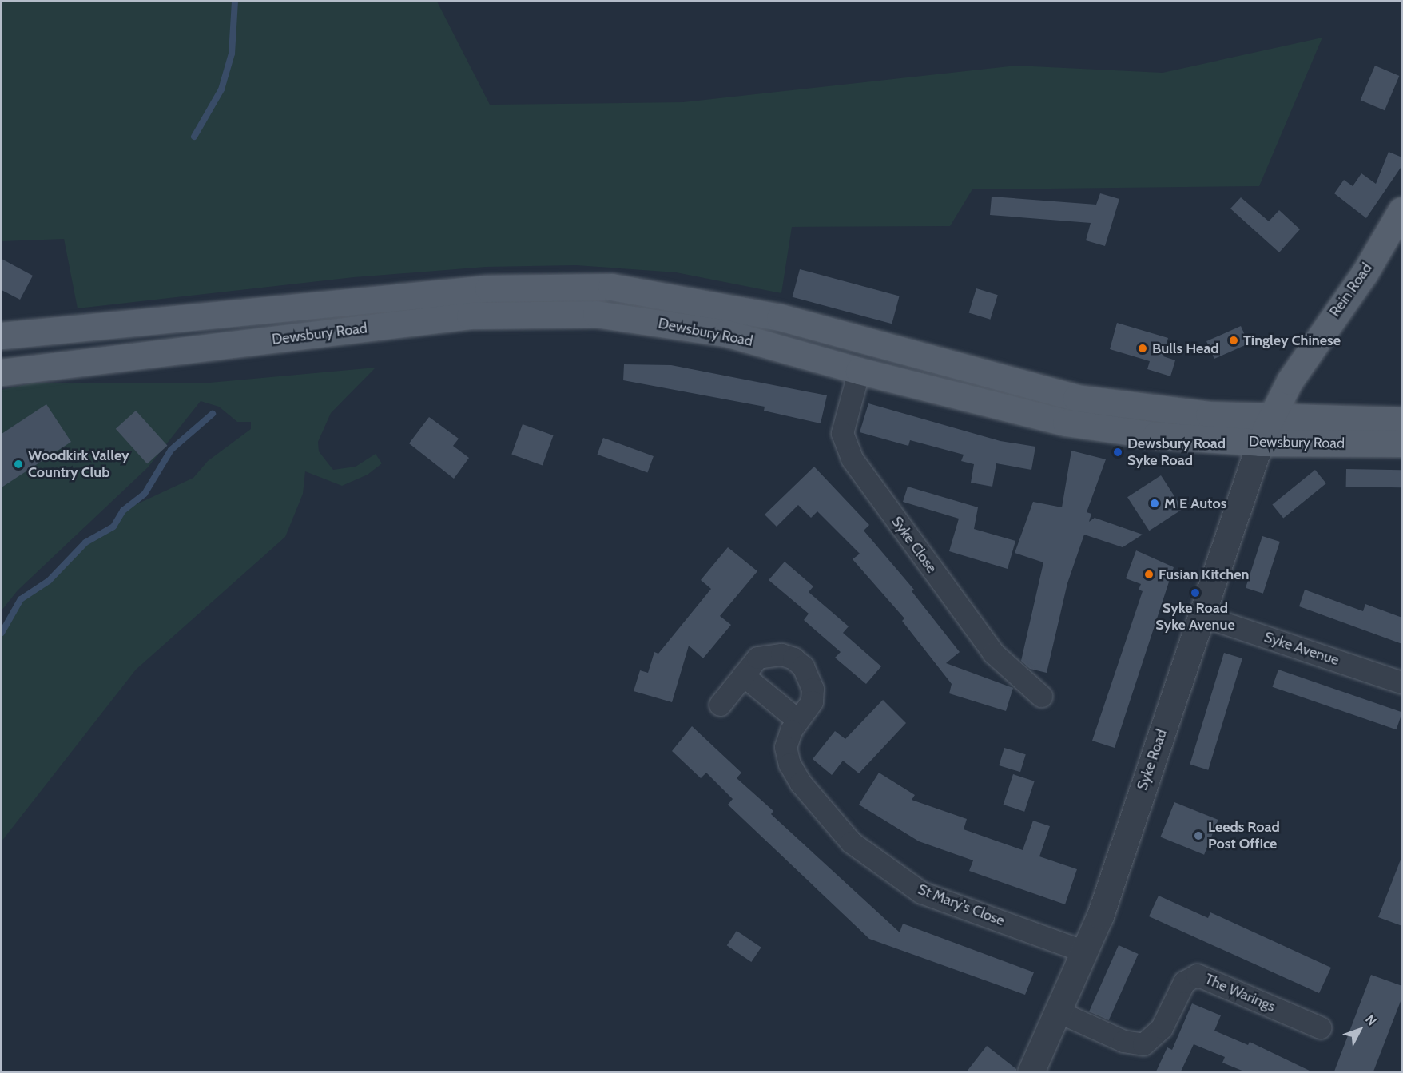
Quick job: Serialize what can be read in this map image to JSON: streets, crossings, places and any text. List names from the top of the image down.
{
  "streets": {
    "main road": ["Rein Road", "Dewsbury Road"],
    "street": [
      "Syke Close",
      "Syke Avenue",
      "Syke Road",
      "St Mary's Close",
      "The Warings"
    ]
  },
  "crossings": [
    ["Rein Road", "Dewsbury Road"],
    ["Rein Road", "Syke Road"],
    ["Dewsbury Road", "Syke Close"],
    ["Dewsbury Road", "Syke Road"],
    ["Syke Avenue", "Syke Road"],
    ["Syke Road", "St Mary's Close"],
    ["Syke Road", "The Warings"]
  ],
  "places": [
    "Tingley Chinese",
    "Bulls Head",
    "Dewsbury Road Syke Road",
    "Woodkirk Valley Country Club",
    "M E Autos",
    "Fusian Kitchen",
    "Syke Road Syke Avenue",
    "Leeds Road Post Office"
  ],
  "north": "top right"
}
